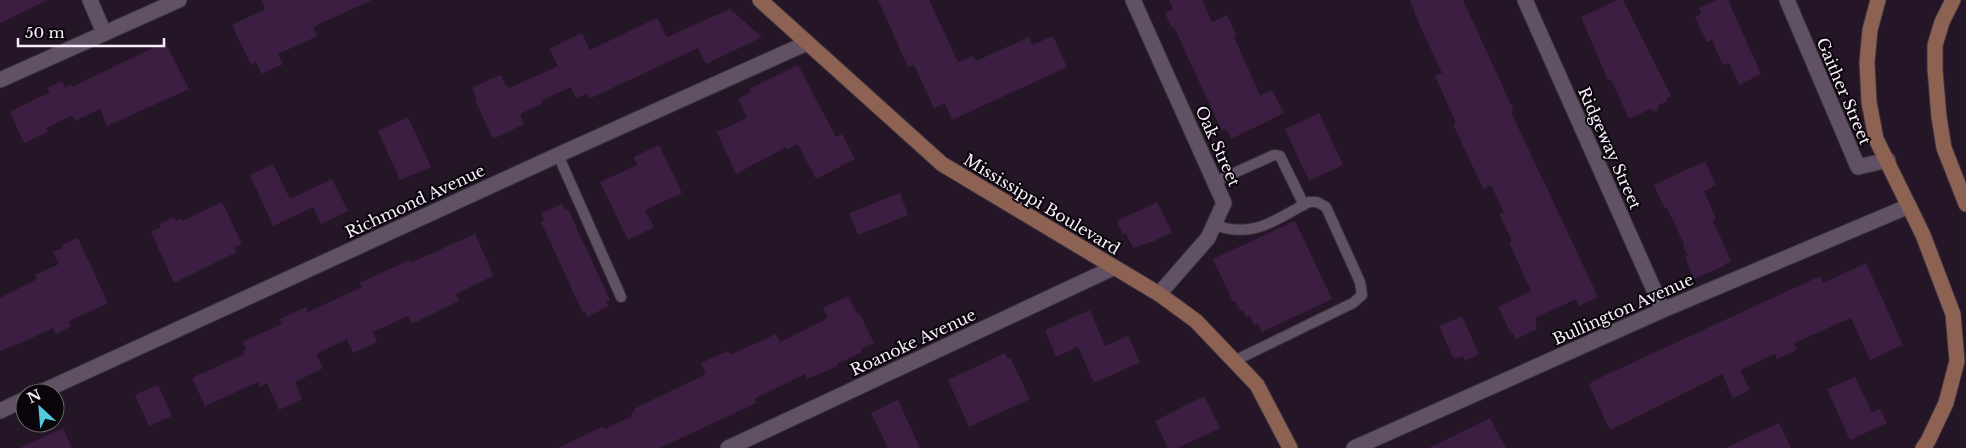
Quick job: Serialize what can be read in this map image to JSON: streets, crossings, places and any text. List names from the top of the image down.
{
  "streets": {
    "main road": ["Mississippi Boulevard"],
    "street": [
      "Gaither Street",
      "Oak Street",
      "Ridgeway Street",
      "Richmond Avenue",
      "Bullington Avenue",
      "Roanoke Avenue"
    ]
  },
  "crossings": [
    ["Oak Street", "Mississippi Boulevard"],
    ["Ridgeway Street", "Bullington Avenue"],
    ["Richmond Avenue", "Mississippi Boulevard"],
    ["Mississippi Boulevard", "Roanoke Avenue"]
  ],
  "scale_bar": "50 m",
  "north": "top left"
}
